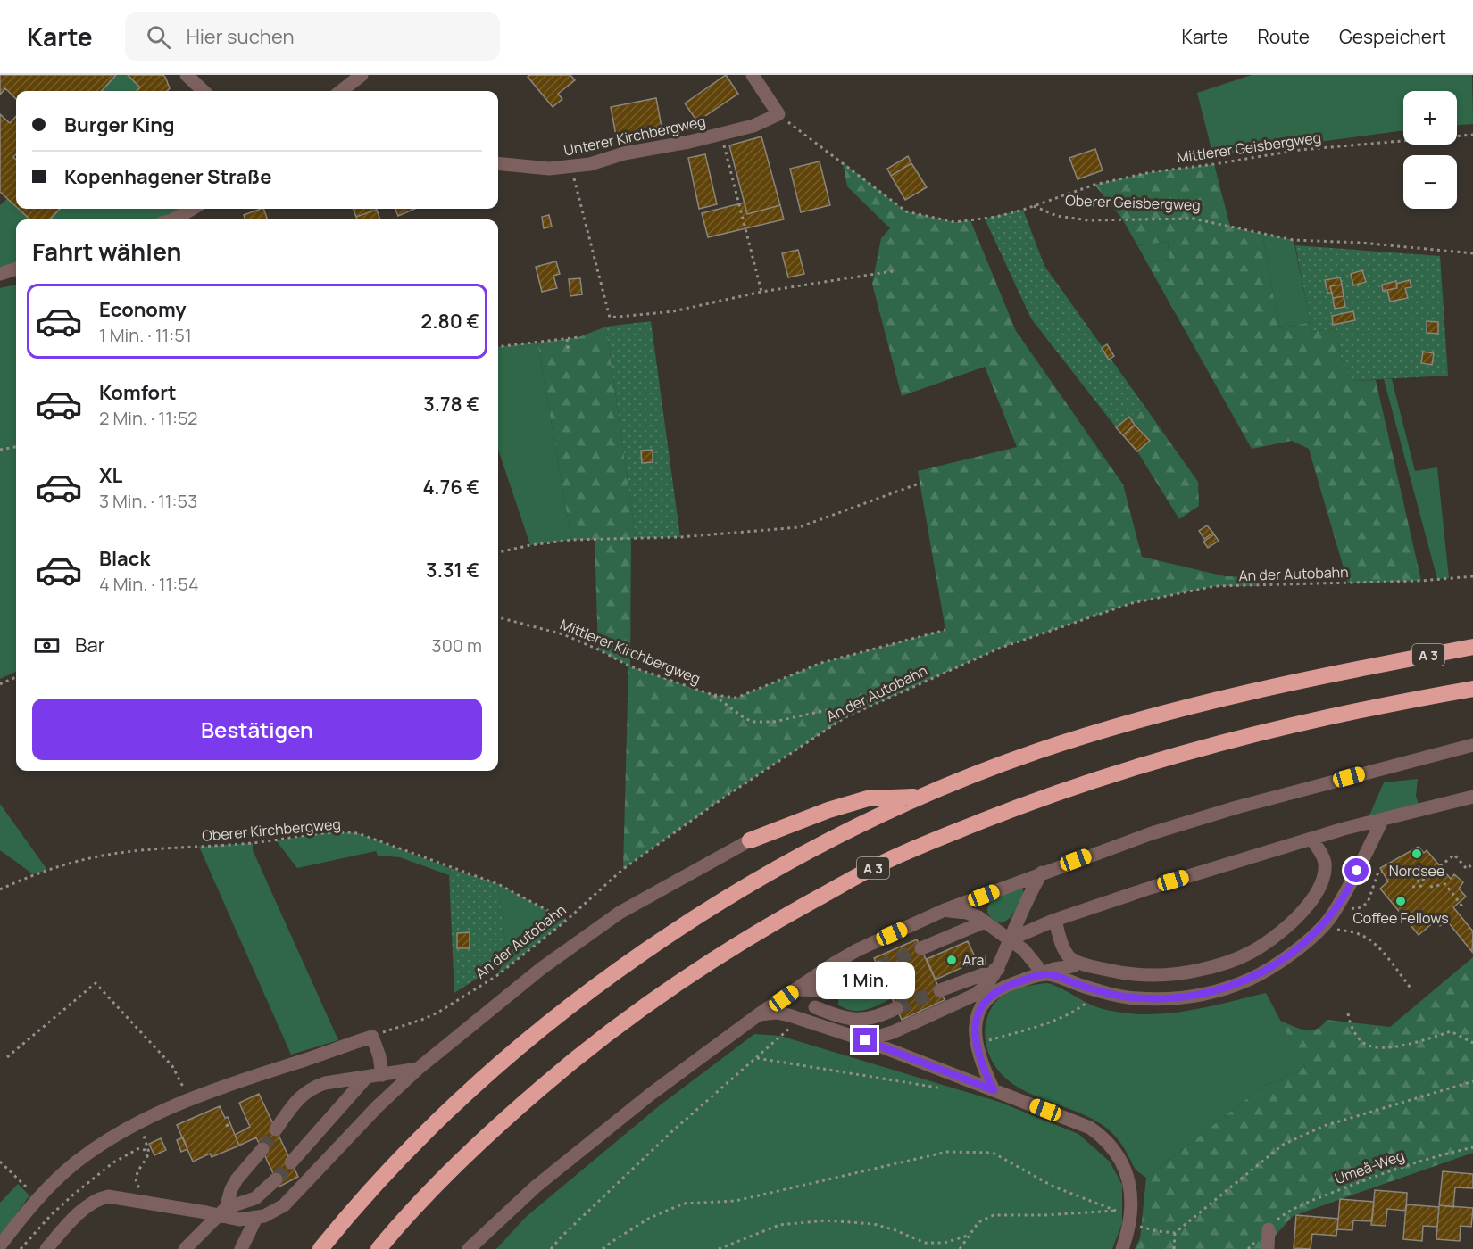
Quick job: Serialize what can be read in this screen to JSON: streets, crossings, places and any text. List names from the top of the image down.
{
  "streets": {
    "highway": ["A 3"],
    "street": ["Unterer Kirchbergweg"],
    "path": [
      "Mittlerer Geisbergweg",
      "Oberer Geisbergweg",
      "An der Autobahn",
      "Mittlerer Kirchbergweg",
      "Oberer Kirchbergweg",
      "Umeå-Weg"
    ]
  },
  "crossings": [
    ["Mittlerer Geisbergweg", "Oberer Geisbergweg"],
    ["An der Autobahn", "Mittlerer Kirchbergweg"],
    ["An der Autobahn", "Oberer Kirchbergweg"]
  ],
  "places": ["Nordsee", "Coffee Fellows", "Aral"],
  "page": {
    "header": "Karte",
    "search": "Hier suchen",
    "nav": ["Karte", "Route", "Gespeichert"],
    "map_buttons": ["+", "−"],
    "banner": ["Burger King", "Kopenhagener Straße"],
    "heading": "Fahrt wählen",
    "list": [
      {
        "name": "Economy",
        "note": "1 Min. · 11:51",
        "value": "2.80 €"
      },
      {
        "name": "Komfort",
        "note": "2 Min. · 11:52",
        "value": "3.78 €"
      },
      {
        "name": "XL",
        "note": "3 Min. · 11:53",
        "value": "4.76 €"
      },
      {
        "name": "Black",
        "note": "4 Min. · 11:54",
        "value": "3.31 €"
      }
    ],
    "pay": ["Bar", "300 m"],
    "buttons": "Bestätigen",
    "bubble": "1 Min."
  }
}
